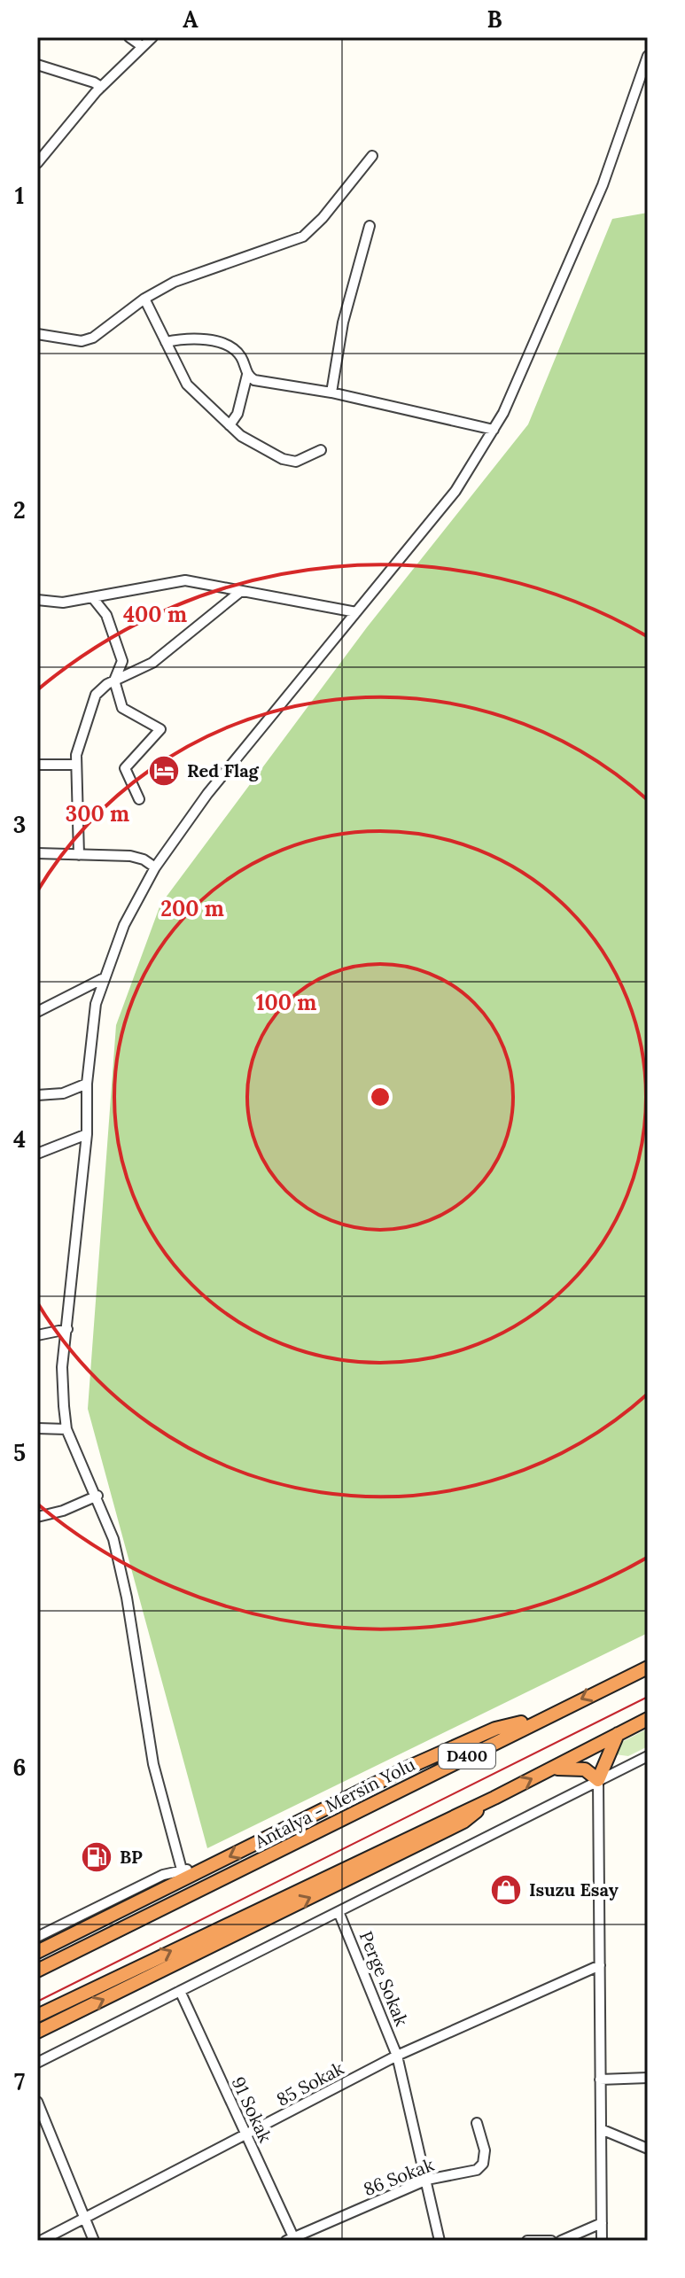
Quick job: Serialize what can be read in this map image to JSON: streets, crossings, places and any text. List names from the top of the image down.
{
  "streets": {
    "highway": ["D400", "Antalya - Mersin Yolu"],
    "street": [
      "Perge Sokak",
      "85 Sokak",
      "91 Sokak",
      "86 Sokak"
    ]
  },
  "crossings": [
    ["Perge Sokak", "85 Sokak"],
    ["Perge Sokak", "86 Sokak"],
    ["85 Sokak", "91 Sokak"],
    ["91 Sokak", "86 Sokak"]
  ],
  "places": {
    "hotel": ["Red Flag"],
    "fuel station": ["BP"],
    "shop": ["Isuzu Esay"]
  },
  "grid": {
    "columns": ["A", "B"],
    "rows": [
      "1",
      "2",
      "3",
      "4",
      "5",
      "6",
      "7"
    ]
  },
  "rings": [
    "400 m",
    "300 m",
    "200 m",
    "100 m"
  ]
}
